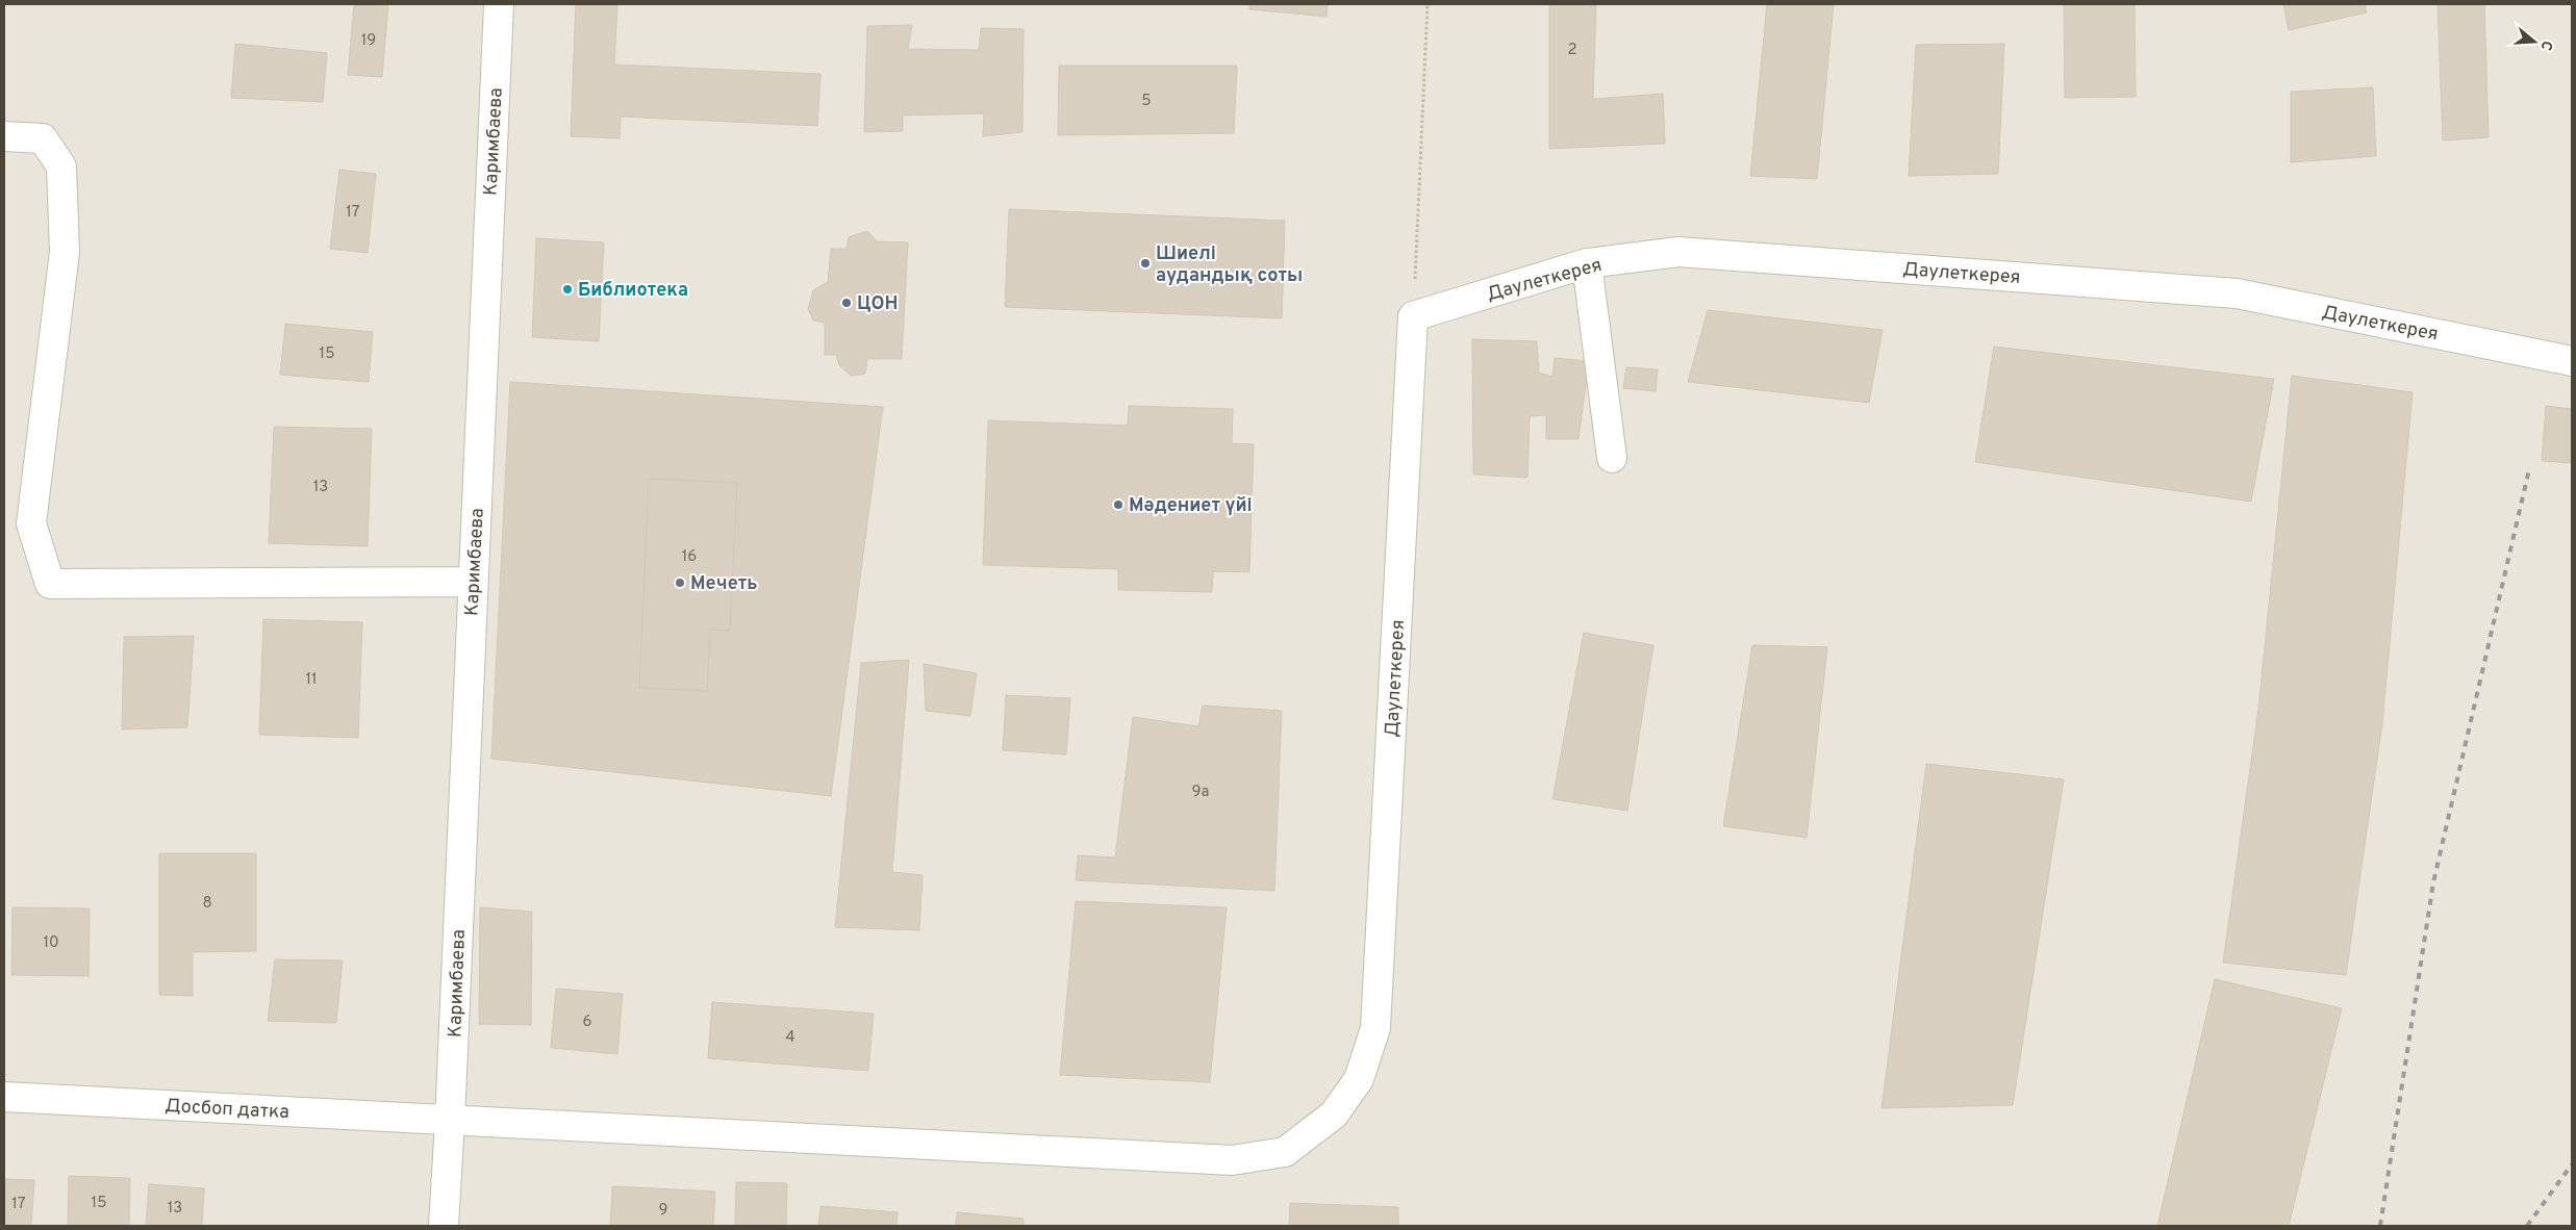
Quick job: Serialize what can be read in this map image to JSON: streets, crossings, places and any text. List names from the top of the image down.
{
  "streets": {
    "street": ["Каримбаева", "Даулеткерея", "Досбоп датка"]
  },
  "crossings": [
    ["Каримбаева", "Досбоп датка"],
    ["Даулеткерея", "Досбоп датка"]
  ],
  "places": [
    "Шиелі аудандық соты",
    "Библиотека",
    "ЦОН",
    "Мәдениет үйі",
    "Мечеть"
  ],
  "house_numbers": [
    "19",
    "2",
    "5",
    "17",
    "15",
    "13",
    "16",
    "11",
    "9а",
    "8",
    "10",
    "6",
    "4",
    "15",
    "17",
    "13",
    "9"
  ],
  "north": "right"
}
